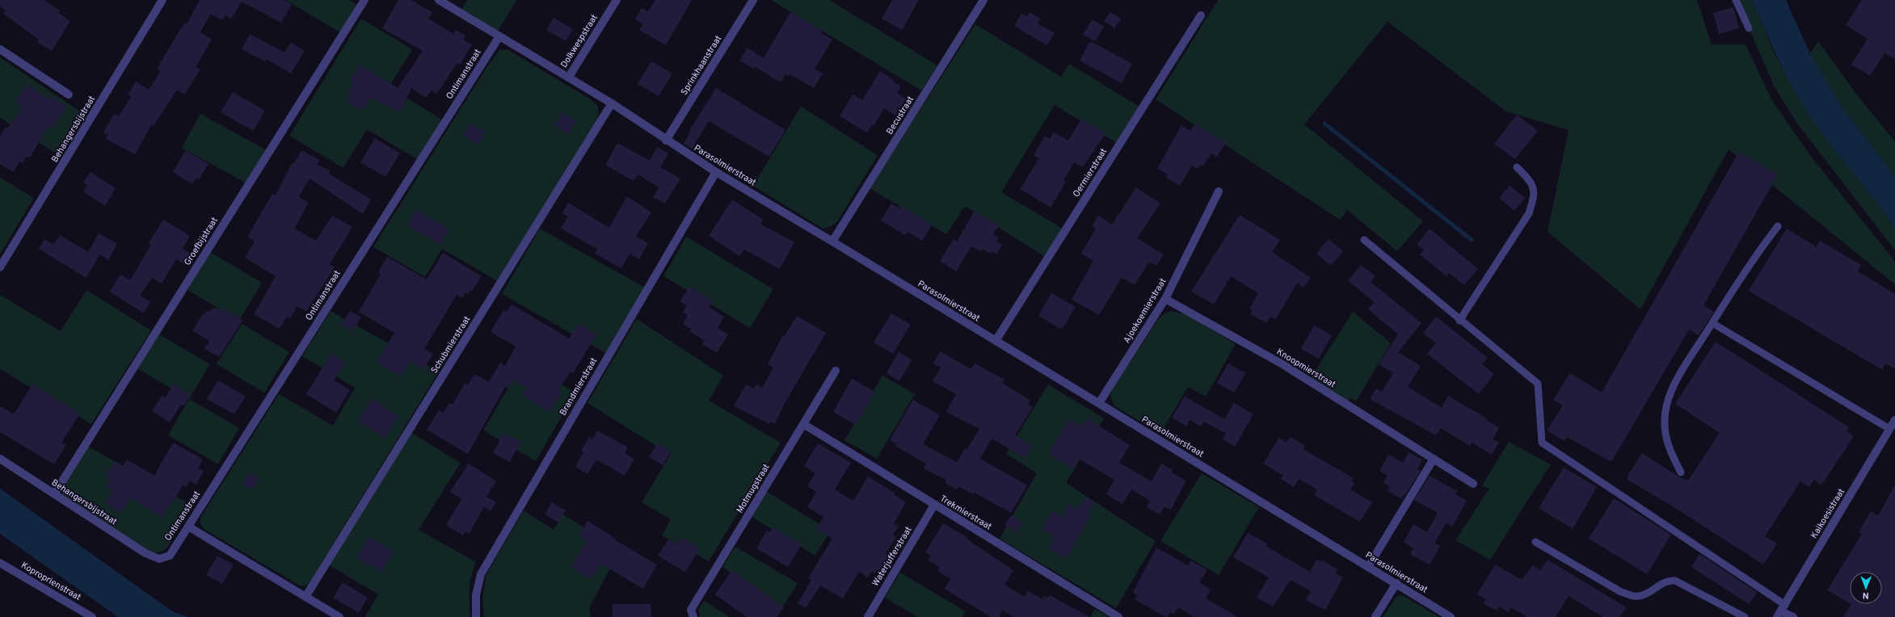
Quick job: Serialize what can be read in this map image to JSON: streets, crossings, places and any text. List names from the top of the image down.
{
  "streets": {
    "street": [
      "Dolkwespstraat",
      "Sprinkhaanstraat",
      "Ontimanstraat",
      "Becustraat",
      "Behangersbijstraat",
      "Parasolmierstraat",
      "Oermierstraat",
      "Groefbijstraat",
      "Ajoekoemierstraat",
      "Schubmierstraat",
      "Knoopmierstraat",
      "Brandmierstraat",
      "Motmugstraat",
      "Trekmierstraat",
      "Kaikoesistraat",
      "Waterjufferstraat",
      "Koproprienstraat"
    ]
  },
  "crossings": [
    ["Dolkwespstraat", "Parasolmierstraat"],
    ["Sprinkhaanstraat", "Parasolmierstraat"],
    ["Ontimanstraat", "Behangersbijstraat"],
    ["Ontimanstraat", "Parasolmierstraat"],
    ["Becustraat", "Parasolmierstraat"],
    ["Behangersbijstraat", "Groefbijstraat"],
    ["Parasolmierstraat", "Oermierstraat"],
    ["Parasolmierstraat", "Ajoekoemierstraat"],
    ["Parasolmierstraat", "Schubmierstraat"],
    ["Parasolmierstraat", "Brandmierstraat"],
    ["Ajoekoemierstraat", "Knoopmierstraat"],
    ["Motmugstraat", "Trekmierstraat"],
    ["Trekmierstraat", "Waterjufferstraat"]
  ],
  "north": "bottom"
}
